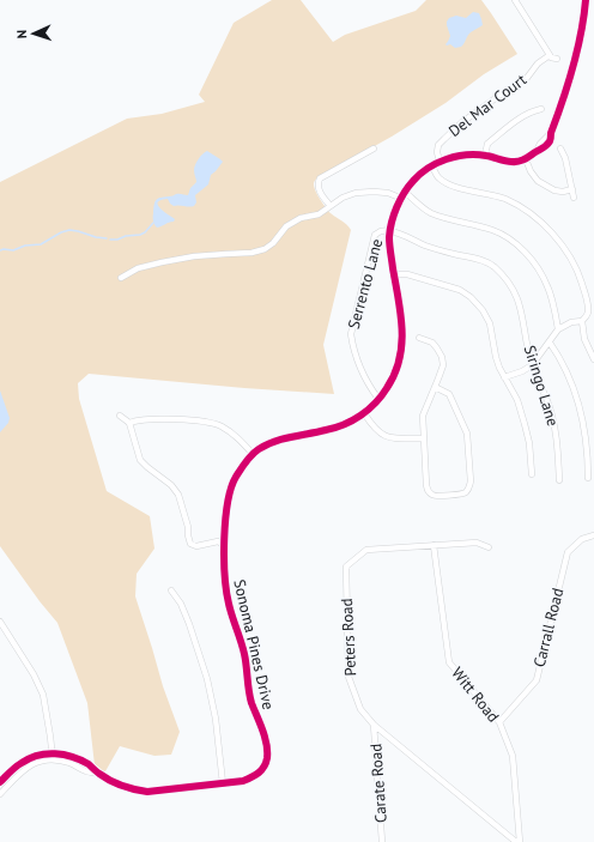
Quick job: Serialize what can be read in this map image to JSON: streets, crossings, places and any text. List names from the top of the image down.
{
  "streets": {
    "street": [
      "Del Mar Court",
      "Serrento Lane",
      "Siringo Lane",
      "Carrall Road",
      "Peters Road",
      "Sonoma Pines Drive",
      "Witt Road",
      "Carate Road"
    ]
  },
  "crossings": [
    ["Del Mar Court", "Sonoma Pines Drive"],
    ["Serrento Lane", "Siringo Lane"],
    ["Serrento Lane", "Sonoma Pines Drive"],
    ["Siringo Lane", "Sonoma Pines Drive"],
    ["Carrall Road", "Witt Road"],
    ["Peters Road", "Witt Road"],
    ["Peters Road", "Carate Road"]
  ],
  "north": "left"
}
